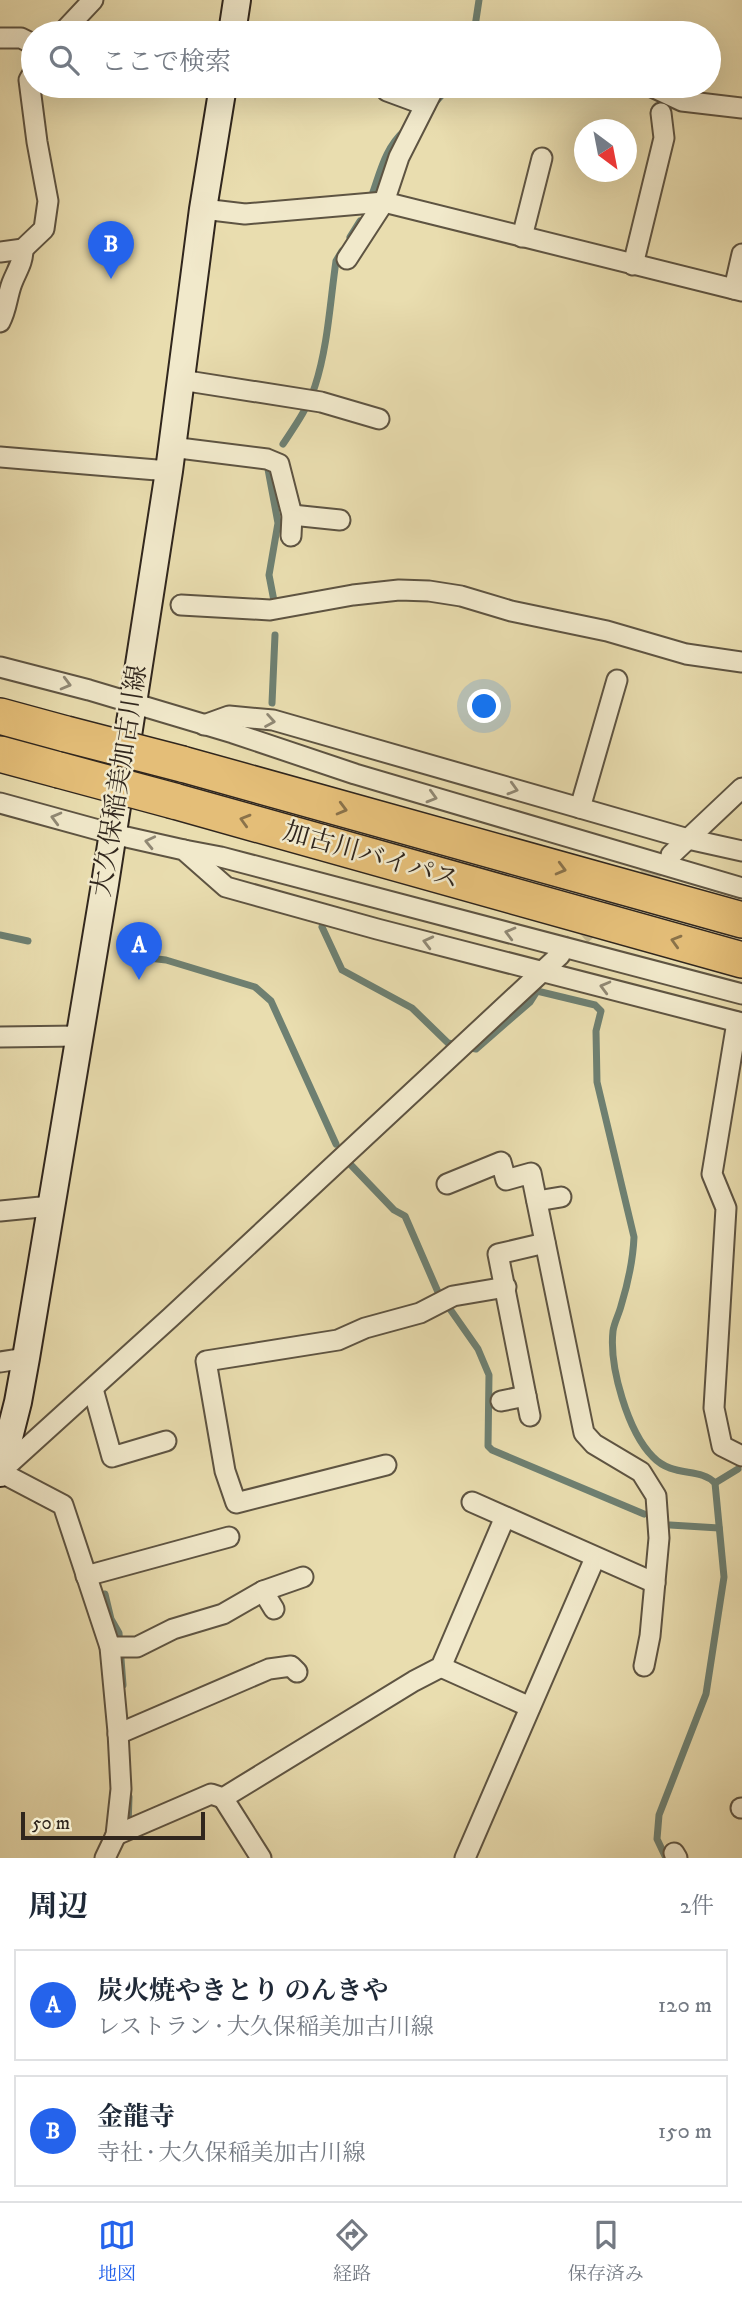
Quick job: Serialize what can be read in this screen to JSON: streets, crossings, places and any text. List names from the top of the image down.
{
  "streets": {
    "highway": ["加古川バイパス"],
    "main road": ["大久保稲美加古川線"]
  },
  "scale_bar": "50 m",
  "north": "bottom right",
  "page": {
    "search": "ここで検索",
    "pins": ["B", "A"],
    "scale": "50 m",
    "heading": ["周辺", "2件"],
    "list": [
      {
        "mark": "A",
        "name": "炭火焼やきとり のんきや",
        "note": "レストラン · 大久保稲美加古川線",
        "value": "120 m"
      },
      {
        "mark": "B",
        "name": "金龍寺",
        "note": "寺社 · 大久保稲美加古川線",
        "value": "150 m"
      }
    ],
    "nav": ["地図", "経路", "保存済み"]
  }
}
